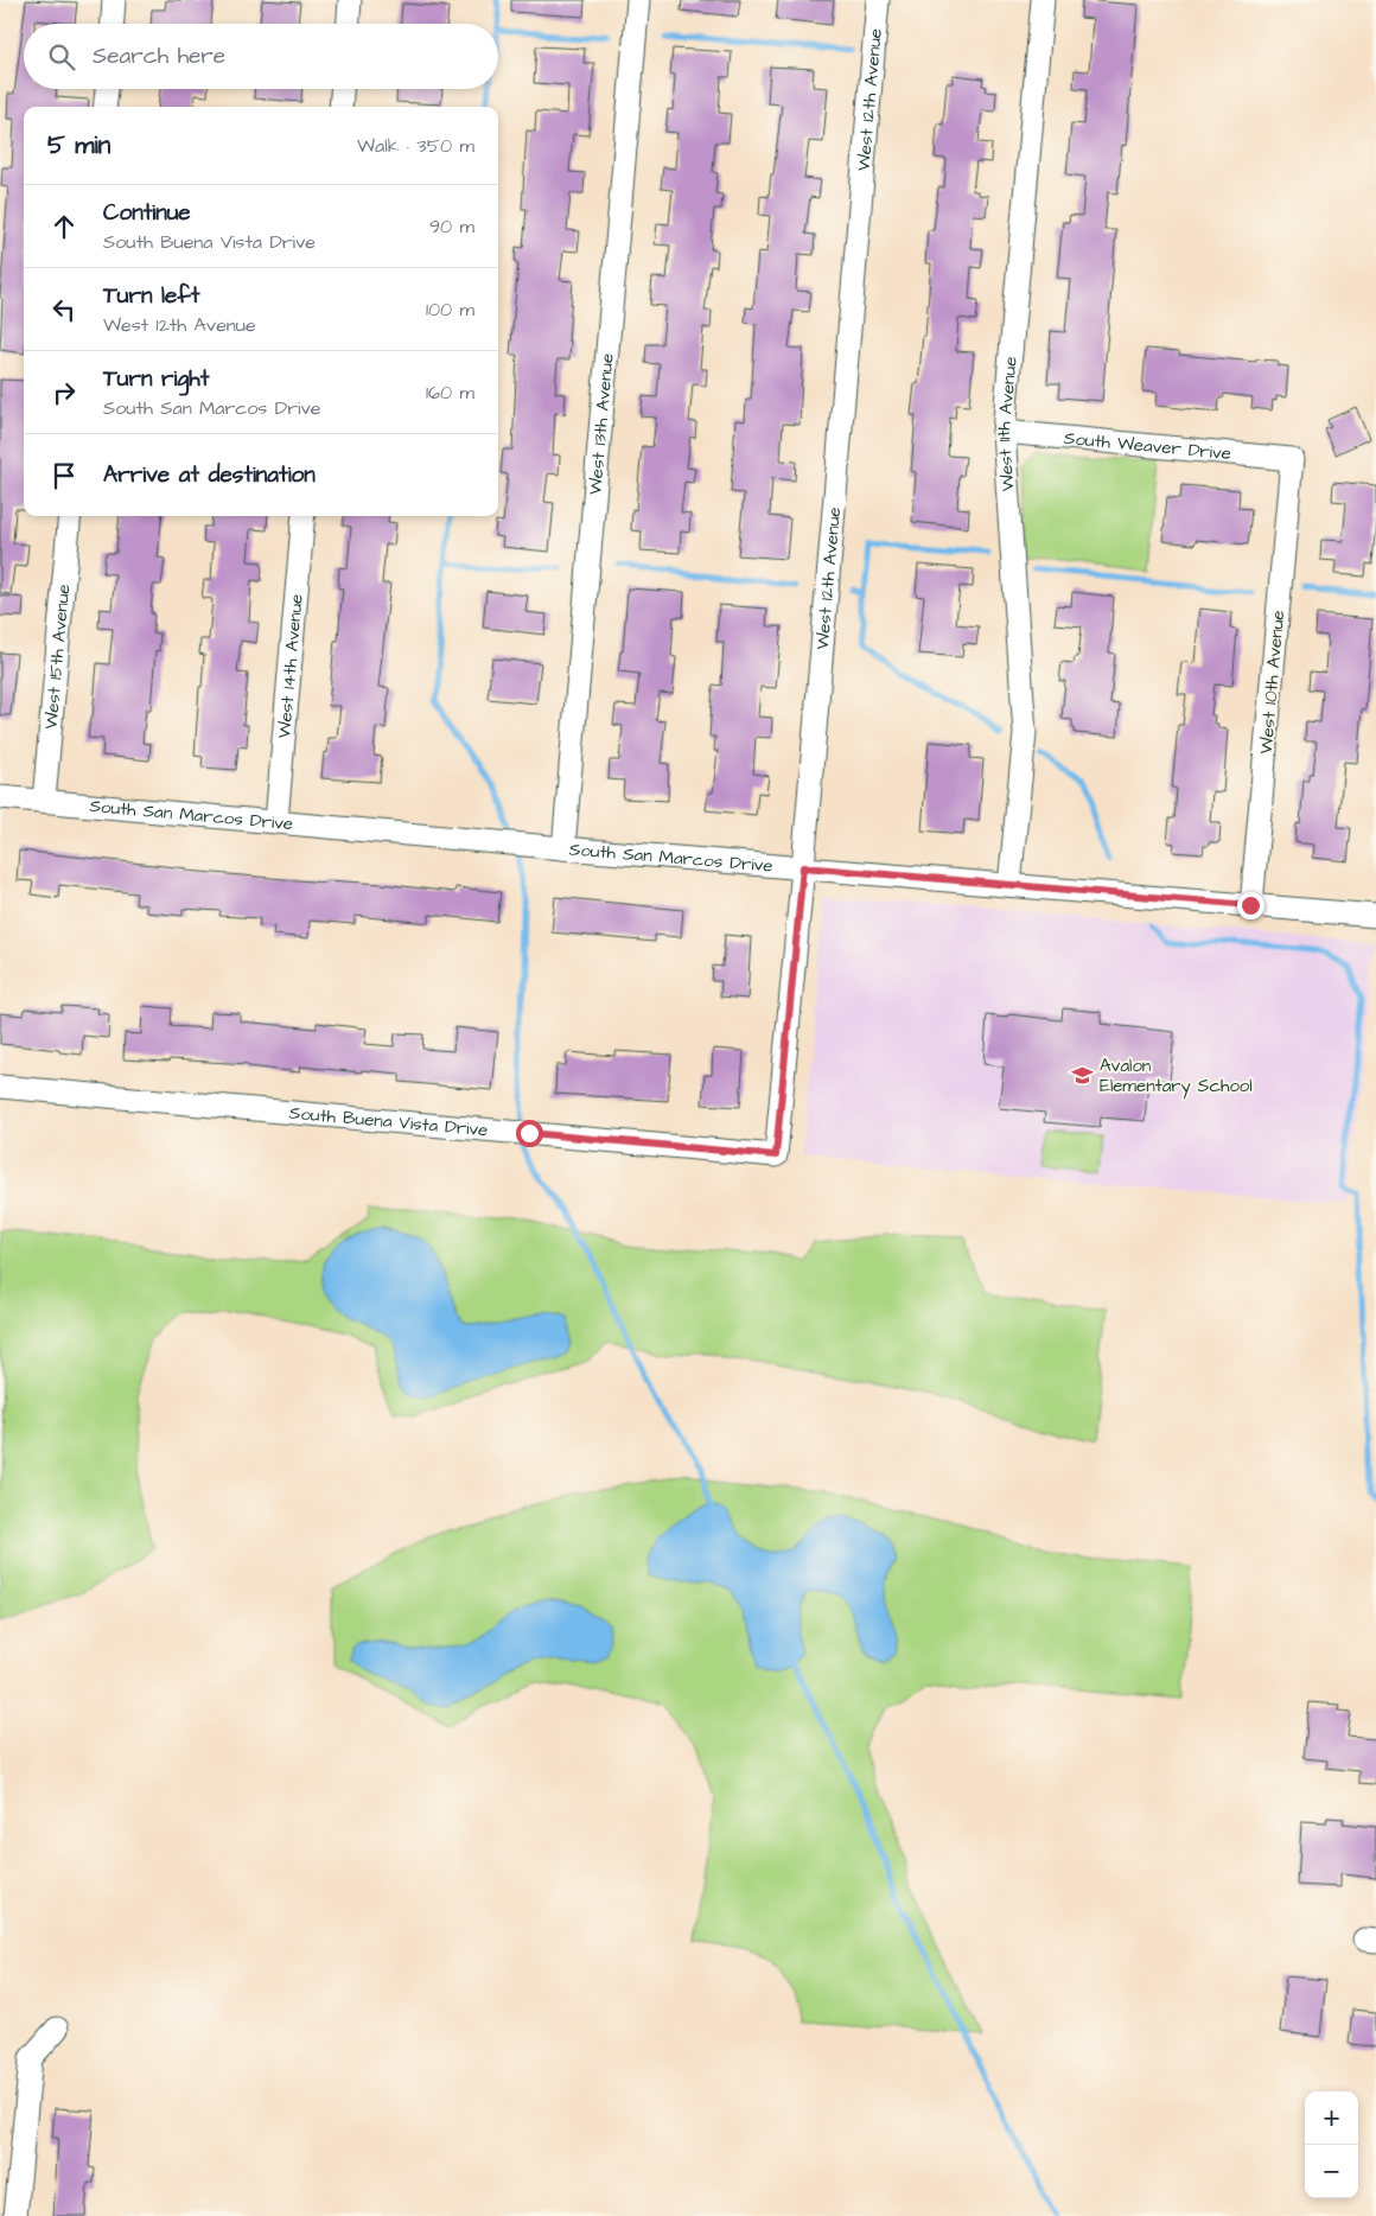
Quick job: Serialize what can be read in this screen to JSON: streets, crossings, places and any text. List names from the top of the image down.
{
  "streets": {
    "street": [
      "West 12th Avenue",
      "West 13th Avenue",
      "West 11th Avenue",
      "South Weaver Drive",
      "West 15th Avenue",
      "West 14th Avenue",
      "West 10th Avenue",
      "South San Marcos Drive",
      "South Buena Vista Drive"
    ]
  },
  "crossings": [
    ["West 12th Avenue", "South San Marcos Drive"],
    ["West 12th Avenue", "South Buena Vista Drive"],
    ["West 13th Avenue", "South San Marcos Drive"],
    ["West 11th Avenue", "South Weaver Drive"],
    ["West 11th Avenue", "South San Marcos Drive"],
    ["South Weaver Drive", "West 10th Avenue"],
    ["West 15th Avenue", "South San Marcos Drive"],
    ["West 14th Avenue", "South San Marcos Drive"],
    ["West 10th Avenue", "South San Marcos Drive"]
  ],
  "places": {
    "school or university": ["Avalon Elementary School"]
  },
  "page": {
    "search": "Search here",
    "heading": ["5 min", "Walk · 350 m"],
    "list": [
      ["Continue", "South Buena Vista Drive", "90 m"],
      ["Turn left", "West 12th Avenue", "100 m"],
      ["Turn right", "South San Marcos Drive", "160 m"],
      "Arrive at destination"
    ],
    "map_buttons": ["+", "−"]
  }
}
